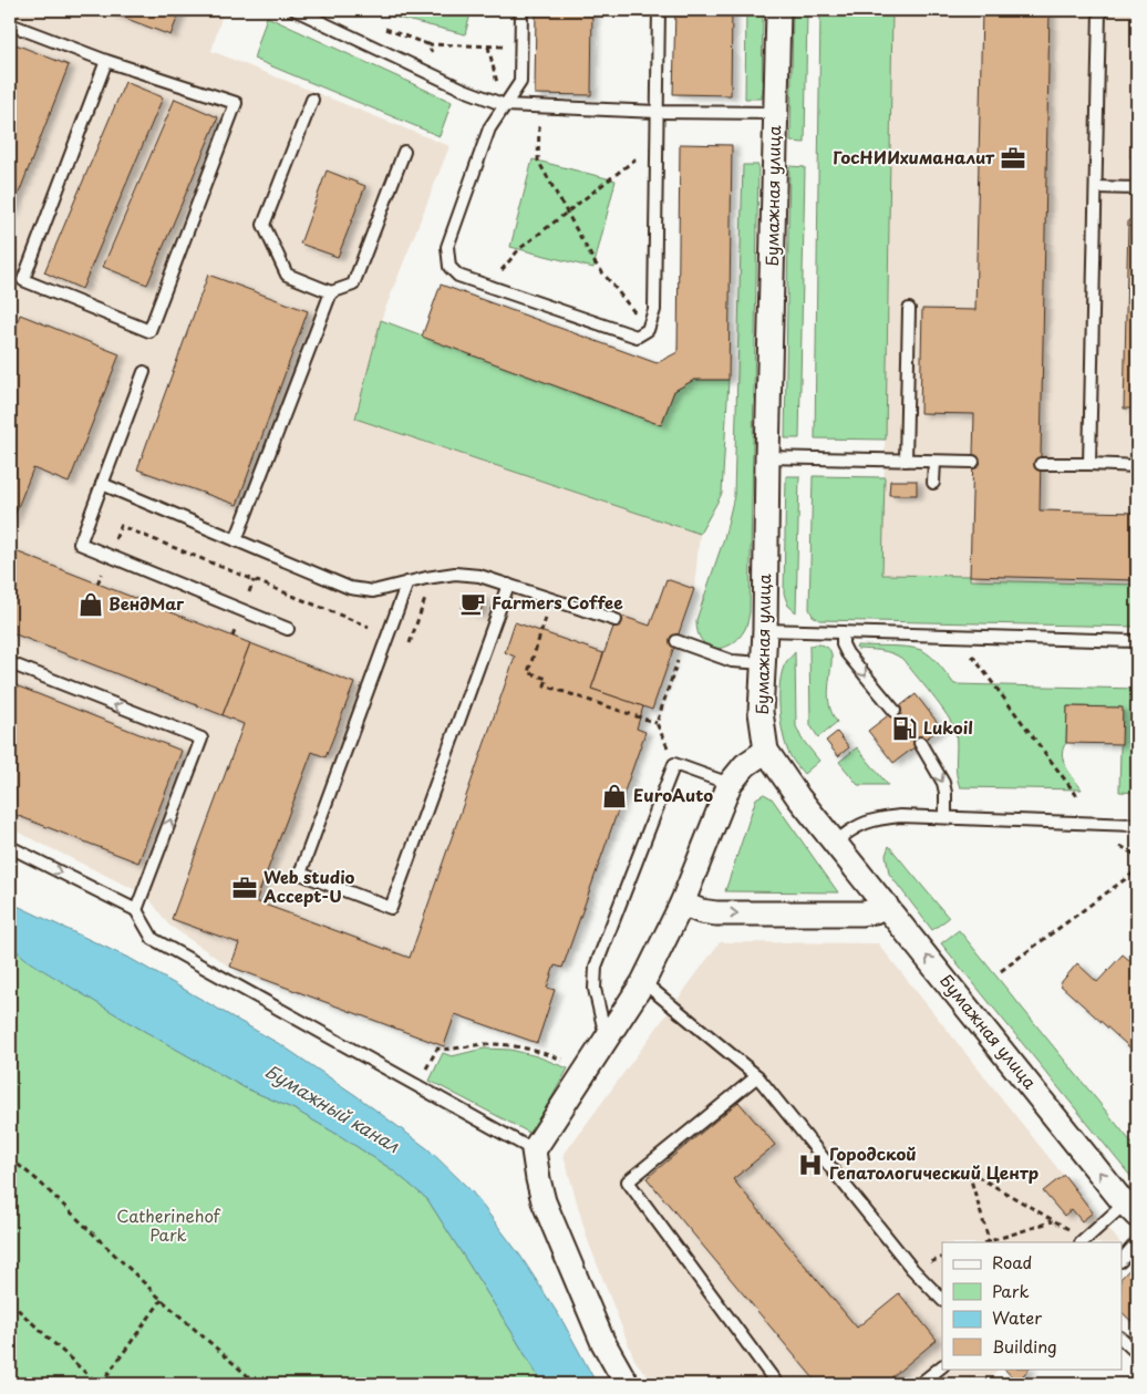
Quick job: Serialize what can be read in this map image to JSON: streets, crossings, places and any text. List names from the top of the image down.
{
  "streets": {
    "street": ["Бумажная улица"]
  },
  "water": ["Бумажный канал"],
  "parks": ["Catherinehof Park"],
  "places": {
    "office": ["ГосНИИхиманалит", "Web studio Accept-U"],
    "cafe": ["Farmers Coffee"],
    "shop": ["ВендМаг", "EuroAuto"],
    "fuel station": ["Lukoil"],
    "hospital": ["Городской Гепатологический Центр"]
  },
  "legend": [
    "Road",
    "Park",
    "Water",
    "Building"
  ]
}
